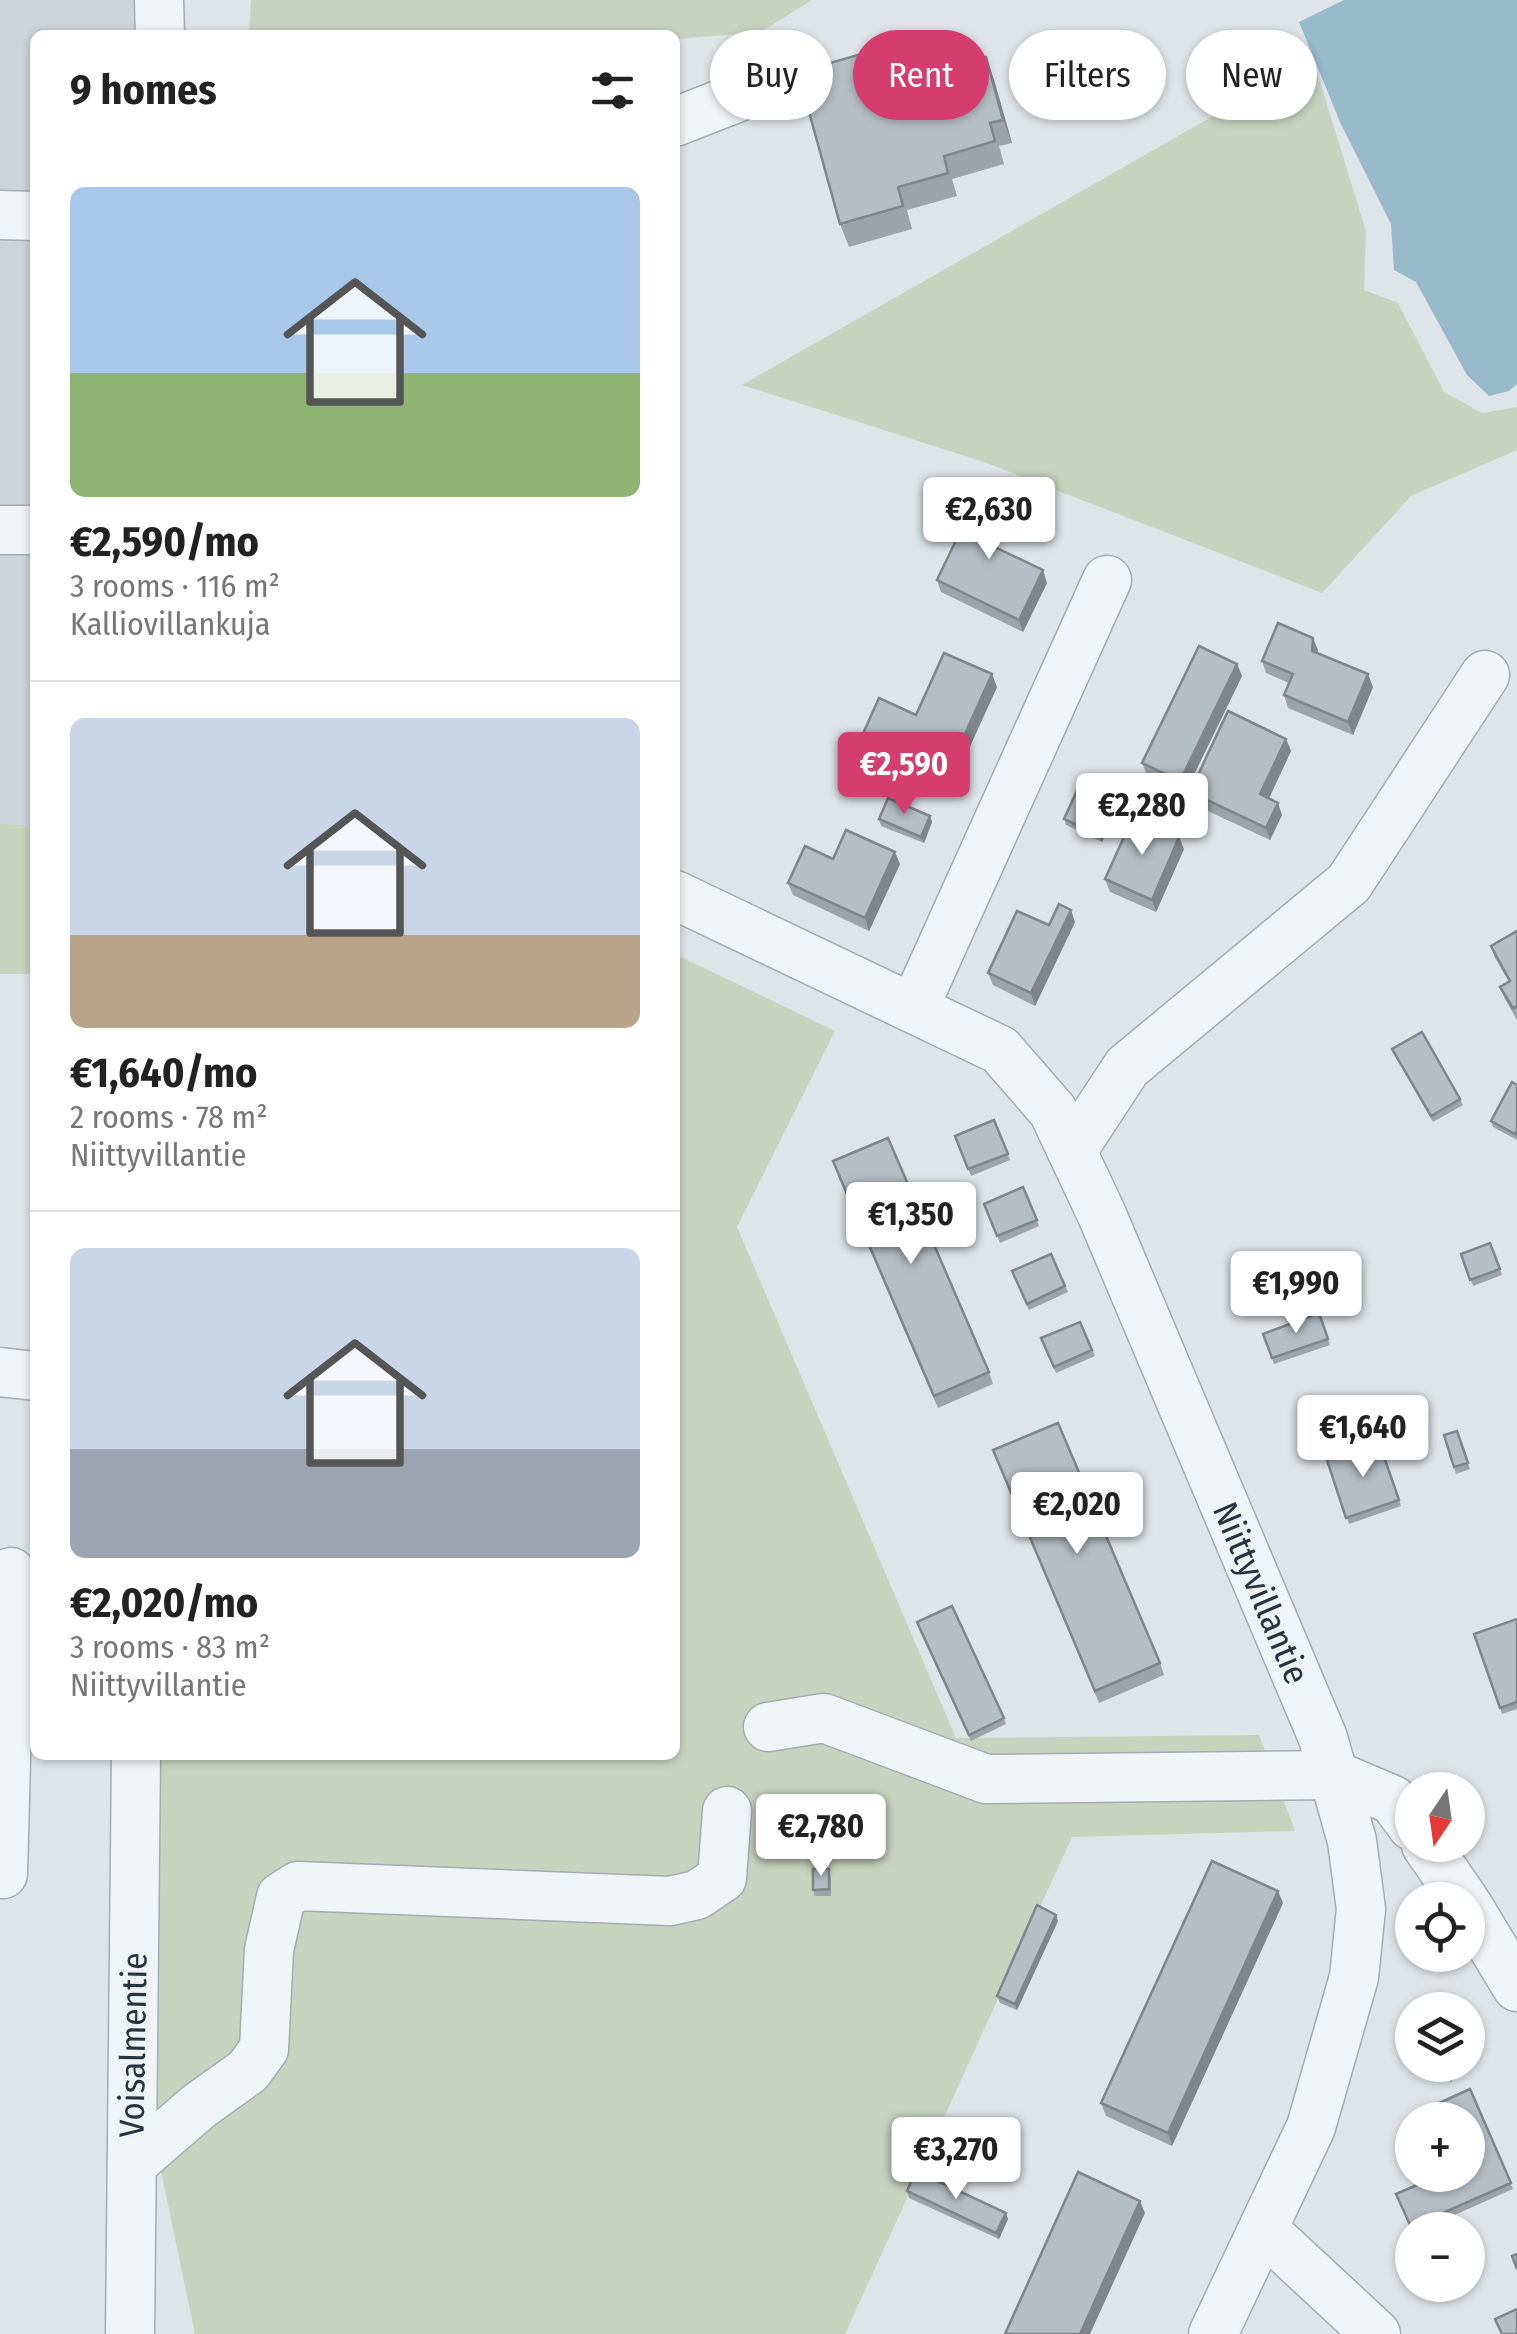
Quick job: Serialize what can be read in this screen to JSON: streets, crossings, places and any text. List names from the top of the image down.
{
  "streets": {
    "street": ["Niittyvillantie", "Voisalmentie"]
  },
  "north": "bottom",
  "page": {
    "chip": [
      "Buy",
      "Rent",
      "Filters",
      "New"
    ],
    "heading": "9 homes",
    "list": [
      {
        "name": "€2,590/mo",
        "note": "3 rooms · 116 m² · Kalliovillankuja"
      },
      {
        "name": "€1,640/mo",
        "note": "2 rooms · 78 m² · Niittyvillantie"
      },
      {
        "name": "€2,020/mo",
        "note": "3 rooms · 83 m² · Niittyvillantie"
      }
    ],
    "price": [
      "€2,630",
      "€2,590",
      "€2,280",
      "€1,350",
      "€1,990",
      "€1,640",
      "€2,020",
      "€2,780",
      "€3,270"
    ],
    "map_buttons": ["+", "−"]
  }
}
